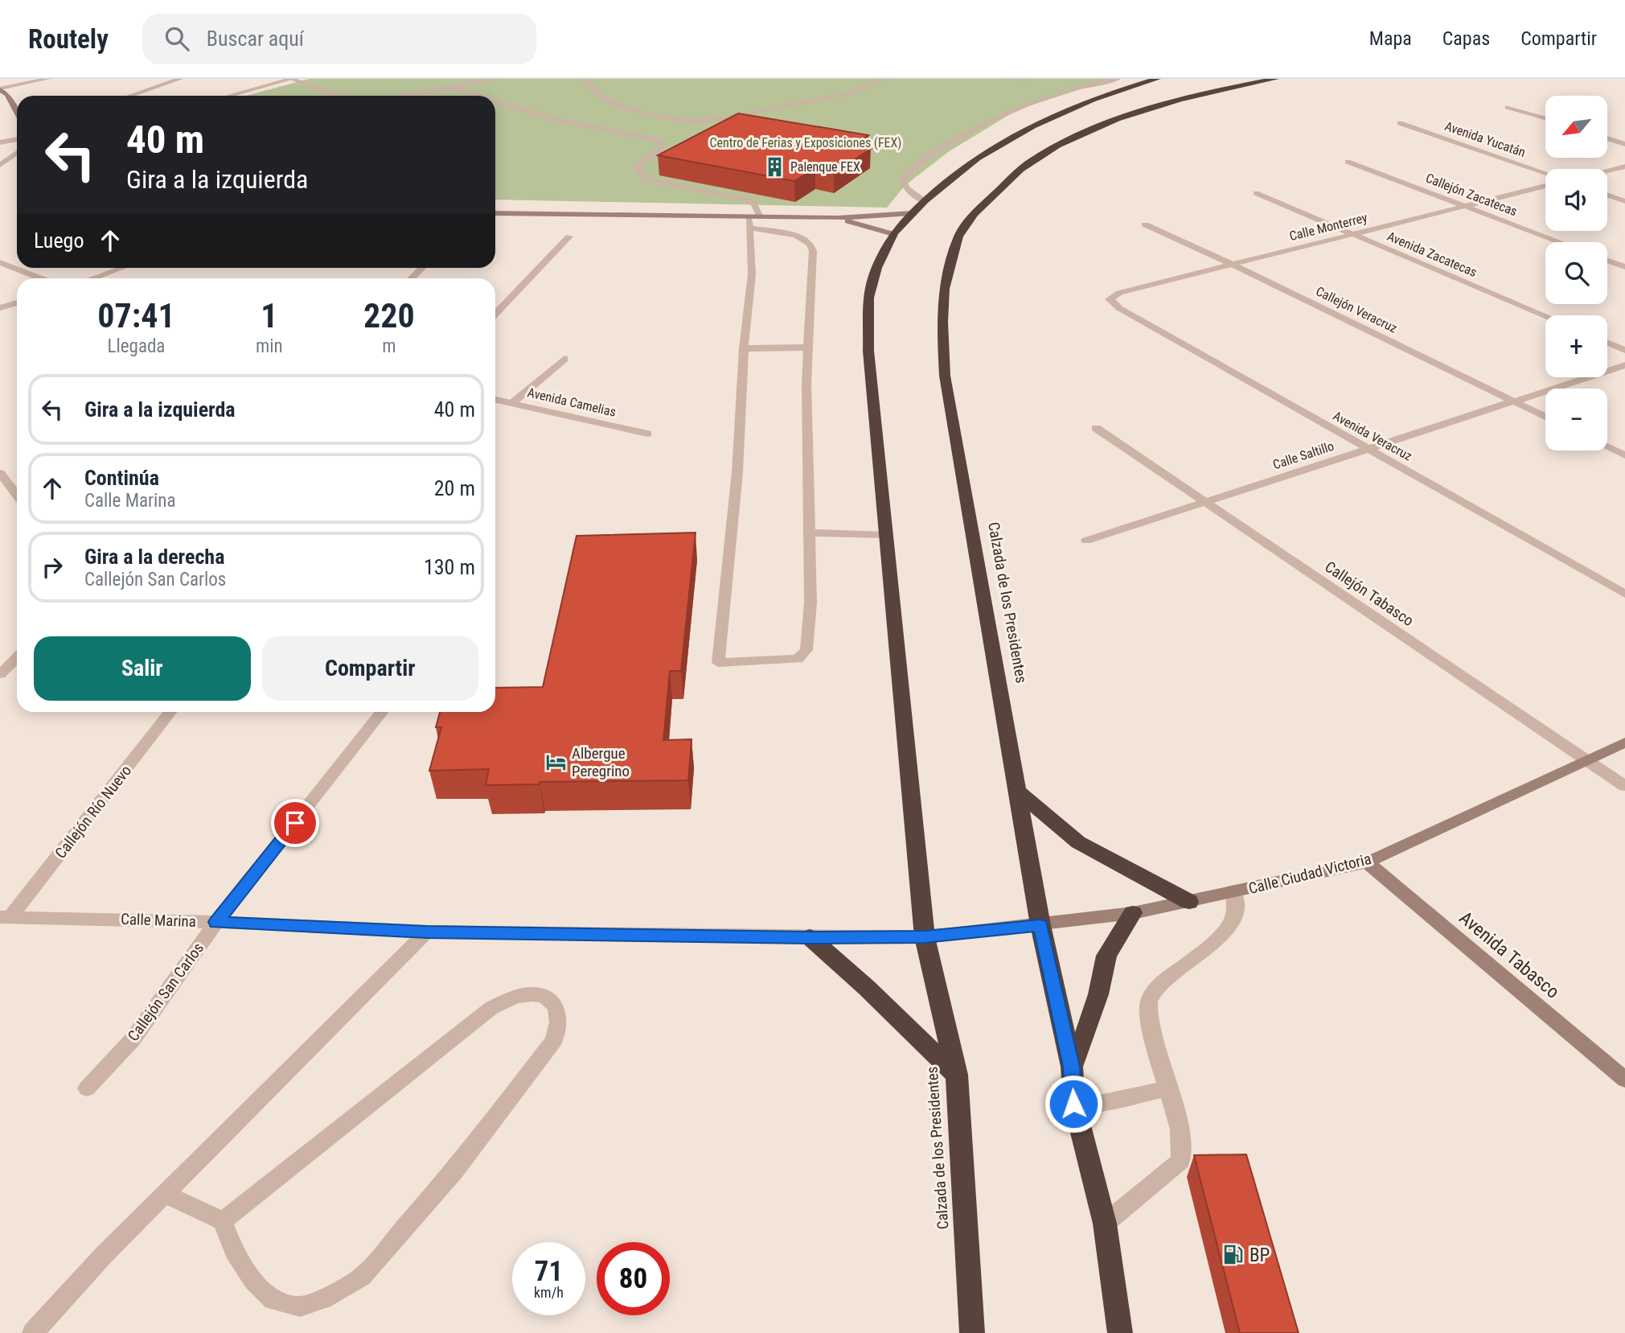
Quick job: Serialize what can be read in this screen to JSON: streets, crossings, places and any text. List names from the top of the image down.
{
  "streets": {
    "highway": ["Calzada de los Presidentes"],
    "street": [
      "Avenida Yucatán",
      "Callejón Zacatecas",
      "Calle Monterrey",
      "Avenida Zacatecas",
      "Callejón Veracruz",
      "Avenida Camelias",
      "Avenida Veracruz",
      "Calle Saltillo",
      "Callejón Tabasco",
      "Callejón Río Nuevo",
      "Calle Ciudad Victoria",
      "Calle Marina",
      "Avenida Tabasco",
      "Callejón San Carlos"
    ]
  },
  "crossings": [
    ["Callejón Zacatecas", "Calle Monterrey"],
    ["Calle Monterrey", "Avenida Zacatecas"],
    ["Calle Monterrey", "Callejón Veracruz"],
    ["Calle Monterrey", "Avenida Veracruz"],
    ["Callejón Veracruz", "Calle Saltillo"],
    ["Avenida Veracruz", "Calle Saltillo"],
    ["Calle Saltillo", "Callejón Tabasco"],
    ["Callejón Tabasco", "Calle Ciudad Victoria"],
    ["Calzada de los Presidentes", "Calle Ciudad Victoria"],
    ["Calzada de los Presidentes", "Calle Marina"],
    ["Callejón Río Nuevo", "Calle Marina"],
    ["Calle Ciudad Victoria", "Calle Marina"],
    ["Calle Ciudad Victoria", "Avenida Tabasco"],
    ["Calle Marina", "Callejón San Carlos"]
  ],
  "parks": ["Centro de Ferias y Exposiciones (FEX)"],
  "places": {
    "building": ["Palenque FEX"],
    "hotel": ["Albergue Peregrino"],
    "fuel station": ["BP"]
  },
  "north": "bottom left",
  "page": {
    "header": "Routely",
    "search": "Buscar aquí",
    "nav": ["Mapa", "Capas", "Compartir"],
    "map_buttons": ["+", "−"],
    "turn": ["40 m", "Gira a la izquierda"],
    "then": "Luego",
    "eta": [
      "07:41",
      "Llegada",
      "1",
      "min",
      "220",
      "m"
    ],
    "list": [
      {
        "name": "Gira a la izquierda",
        "value": "40 m"
      },
      {
        "name": "Continúa",
        "note": "Calle Marina",
        "value": "20 m"
      },
      {
        "name": "Gira a la derecha",
        "note": "Callejón San Carlos",
        "value": "130 m"
      }
    ],
    "buttons": ["Salir", "Compartir"],
    "speed": "71 km/h",
    "limit": "80"
  }
}
